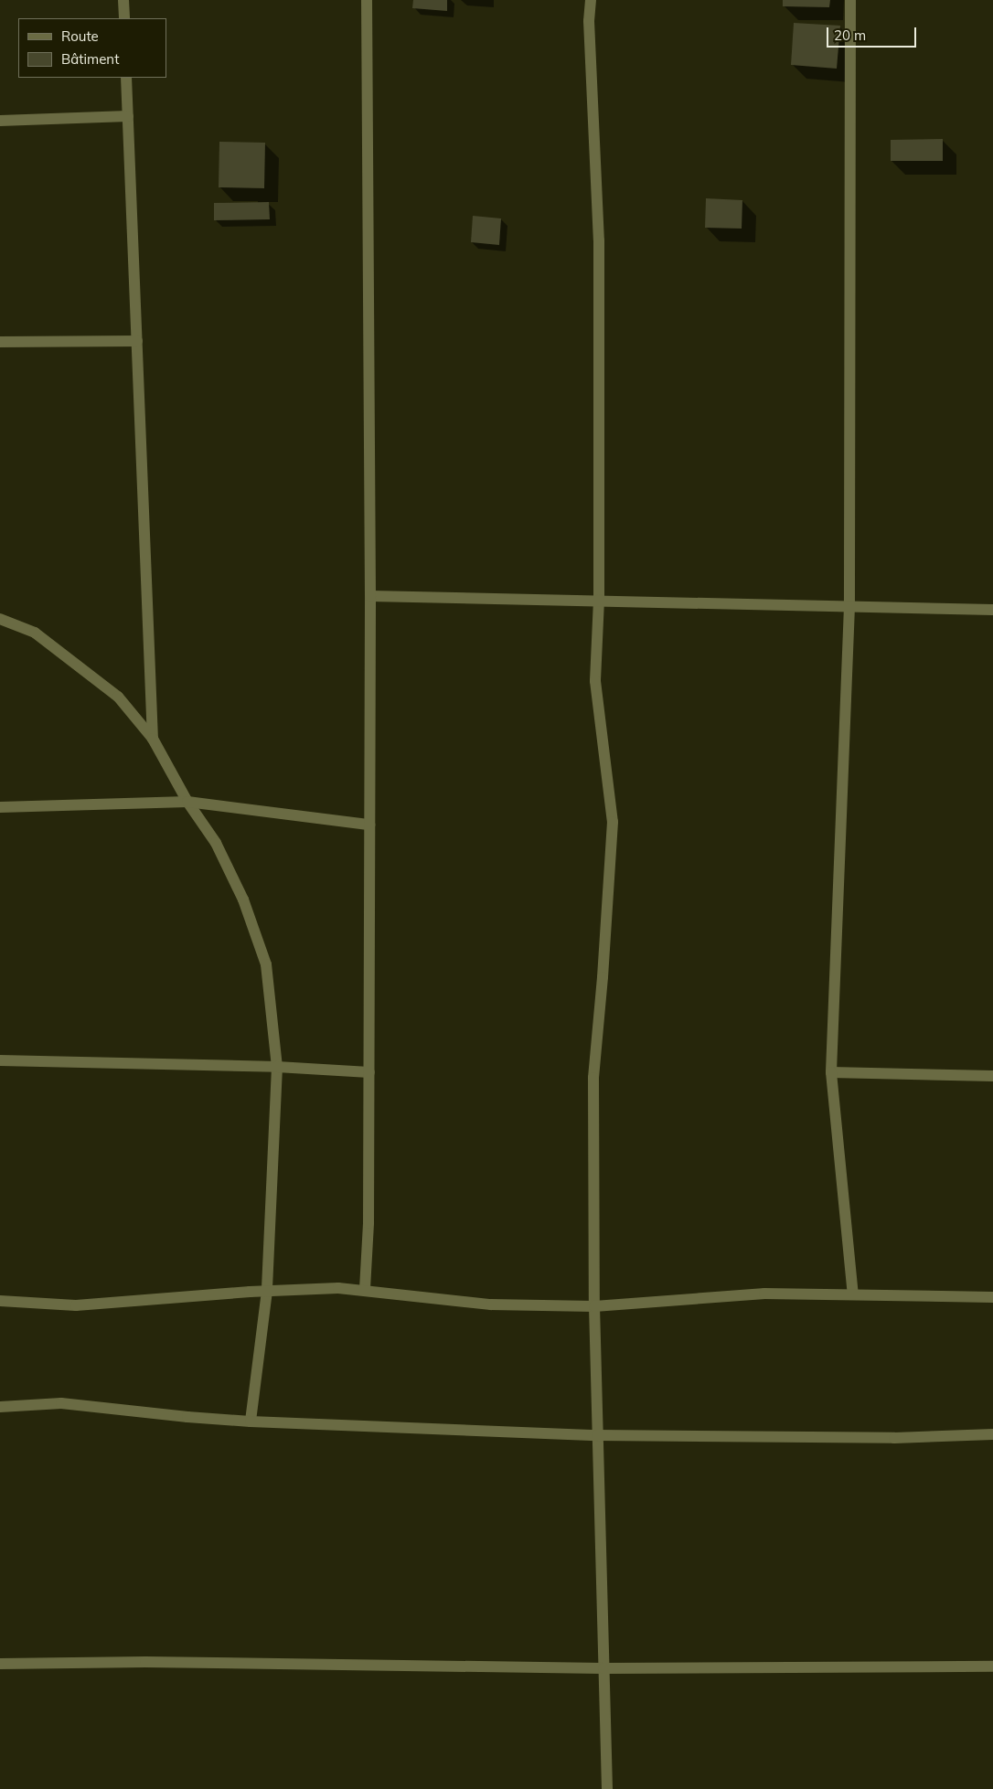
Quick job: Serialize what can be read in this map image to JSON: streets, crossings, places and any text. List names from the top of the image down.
{
  "legend": ["Route", "Bâtiment"],
  "scale_bar": "20 m"
}
